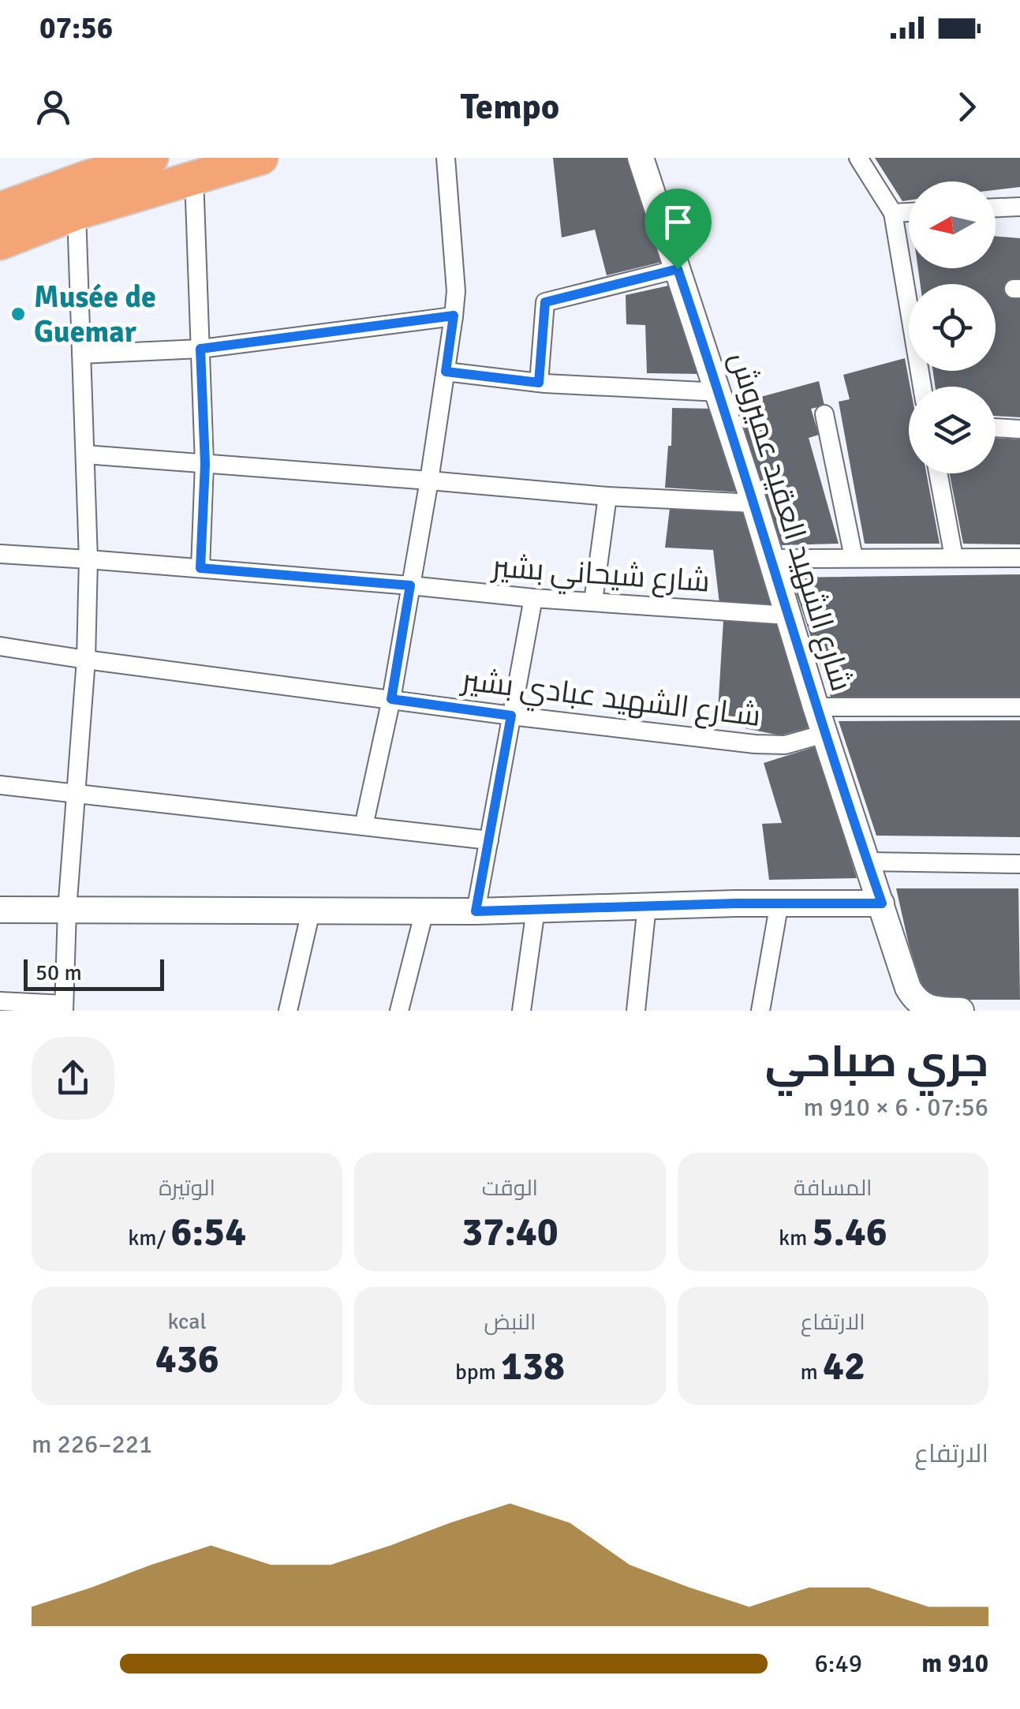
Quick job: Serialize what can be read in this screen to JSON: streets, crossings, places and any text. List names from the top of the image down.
{
  "streets": {
    "street": ["شارع الشهيد العقيد عميروش", "شارع شيحاني بشير", "شـارع الشهيد عبادي بشير"]
  },
  "crossings": [
    ["شارع الشهيد العقيد عميروش", "شارع شيحاني بشير"],
    ["شارع الشهيد العقيد عميروش", "شـارع الشهيد عبادي بشير"]
  ],
  "places": ["Musée de Guemar"],
  "scale_bar": "50 m",
  "north": "left",
  "page": {
    "status": "07:56",
    "header": "Tempo",
    "scale": "50 m",
    "heading": ["جري صباحي", "07:56 · 6 × 910 m"],
    "stats": [
      ["المسافة", "5.46 km"],
      ["الوقت", "37:40"],
      ["الوتيرة", "6:54 /km"],
      ["الارتفاع", "42 m"],
      ["النبض", "138 bpm"],
      ["kcal", "436"]
    ],
    "chart": ["الارتفاع", "221–226 m"],
    "list": [
      {
        "name": "910 m",
        "note": "6:49"
      }
    ]
  }
}
